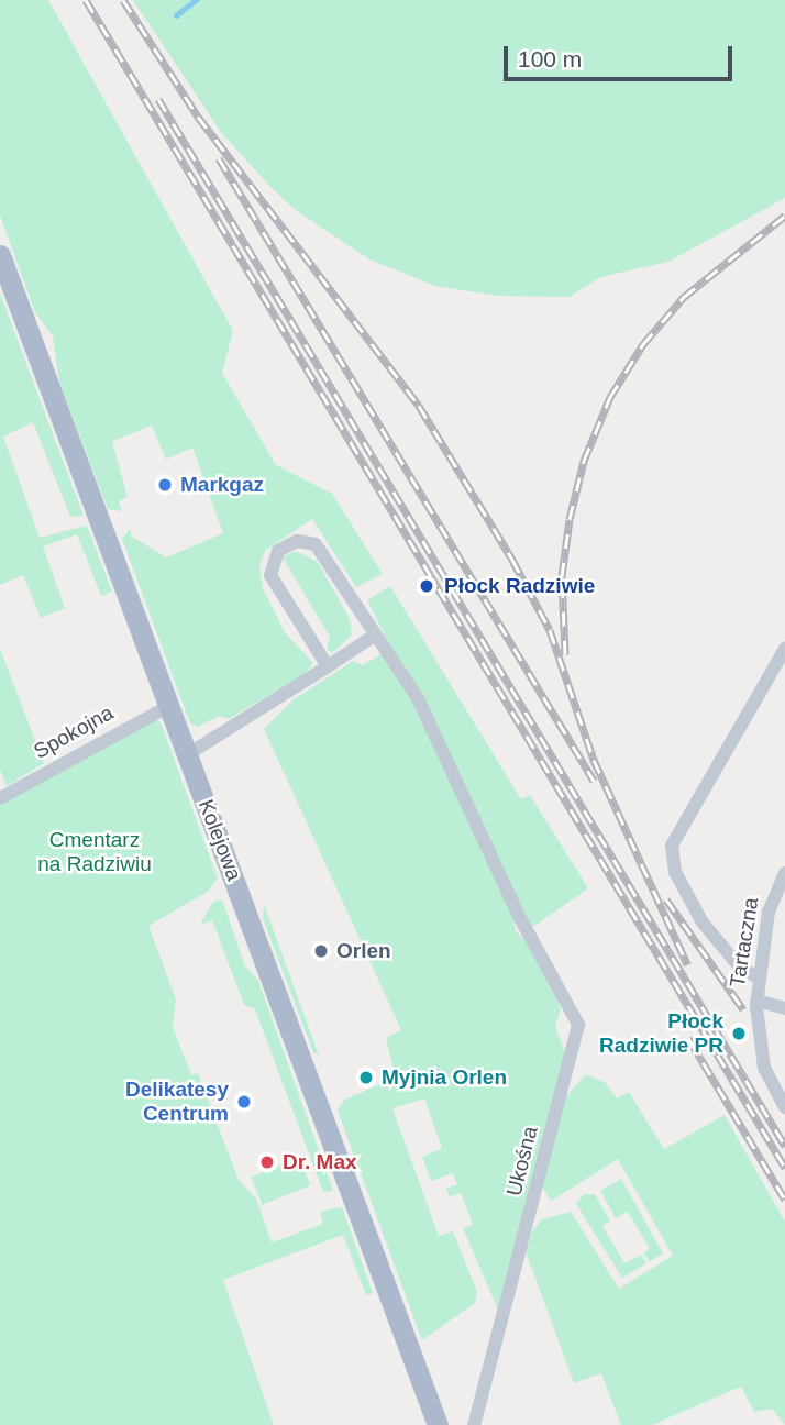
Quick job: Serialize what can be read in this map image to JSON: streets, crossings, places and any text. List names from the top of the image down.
{
  "streets": {
    "main road": ["Kolejowa"],
    "street": ["Spokojna", "Tartaczna", "Ukośna"]
  },
  "crossings": [
    ["Spokojna", "Kolejowa"]
  ],
  "parks": ["Cmentarz na Radziwiu"],
  "places": [
    "Markgaz",
    "Płock Radziwie",
    "Orlen",
    "Płock Radziwie PR",
    "Myjnia Orlen",
    "Delikatesy Centrum",
    "Dr. Max"
  ],
  "scale_bar": "100 m"
}
